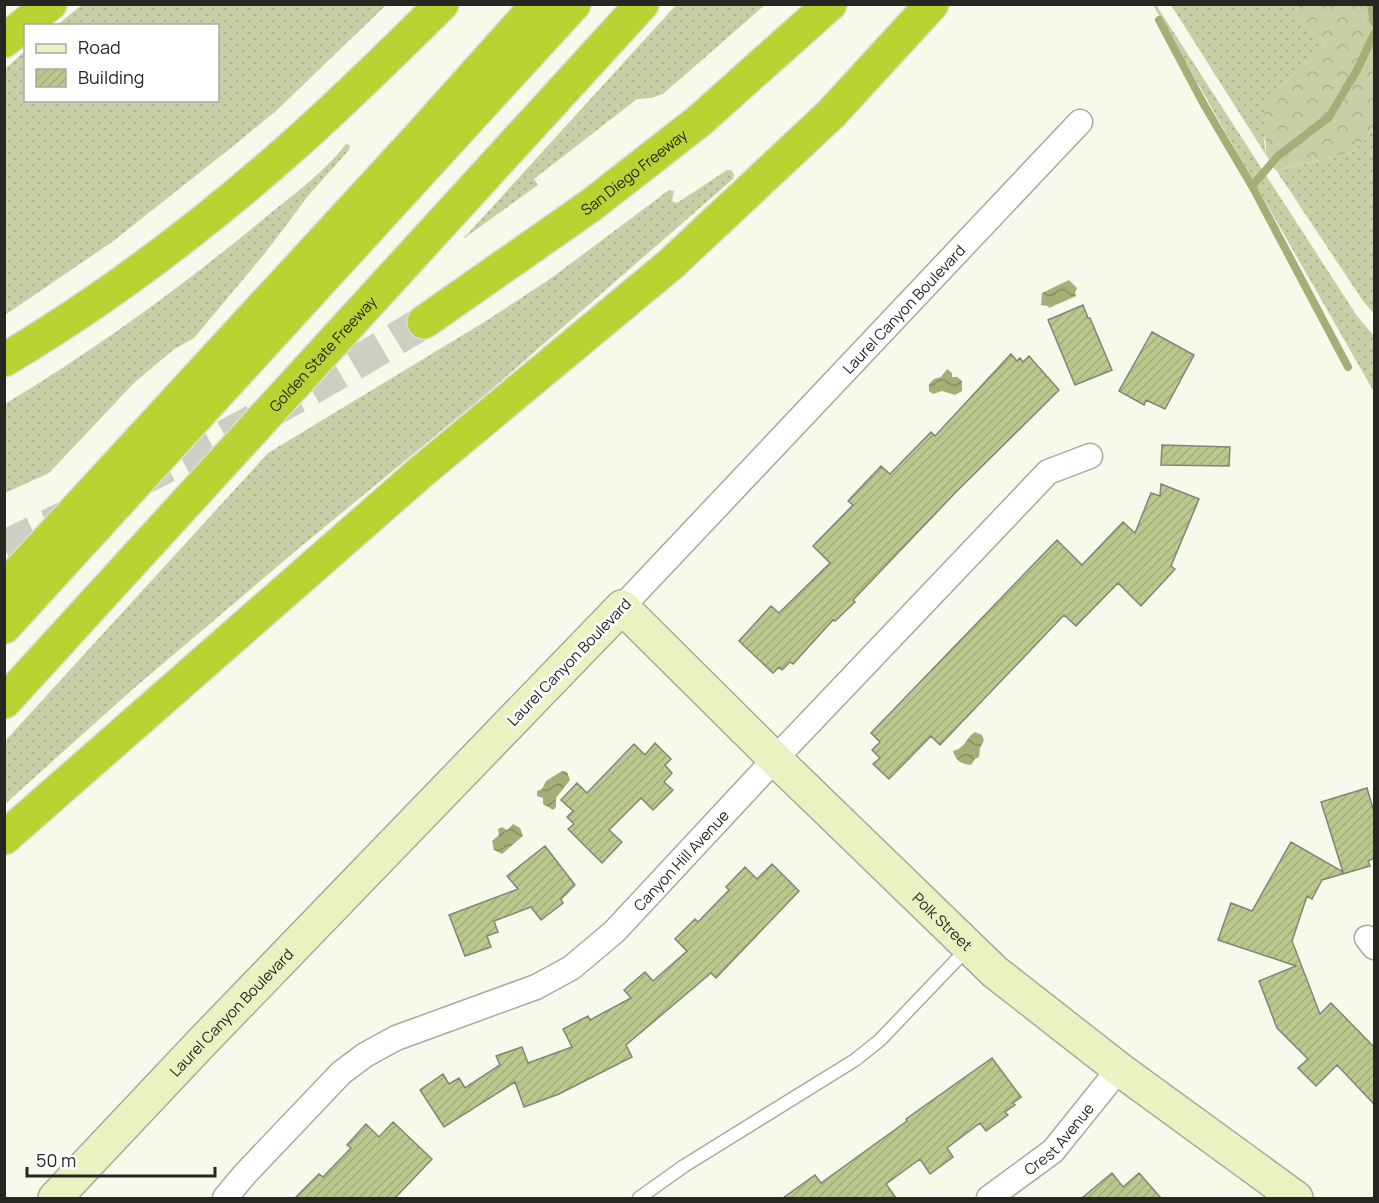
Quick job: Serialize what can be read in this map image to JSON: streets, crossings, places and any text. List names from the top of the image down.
{
  "streets": {
    "highway": ["San Diego Freeway", "Golden State Freeway"],
    "street": [
      "Laurel Canyon Boulevard",
      "Canyon Hill Avenue",
      "Polk Street",
      "Crest Avenue"
    ]
  },
  "crossings": [
    ["Laurel Canyon Boulevard", "Polk Street"],
    ["Canyon Hill Avenue", "Polk Street"],
    ["Polk Street", "Crest Avenue"]
  ],
  "legend": ["Road", "Building"],
  "scale_bar": "50 m"
}
